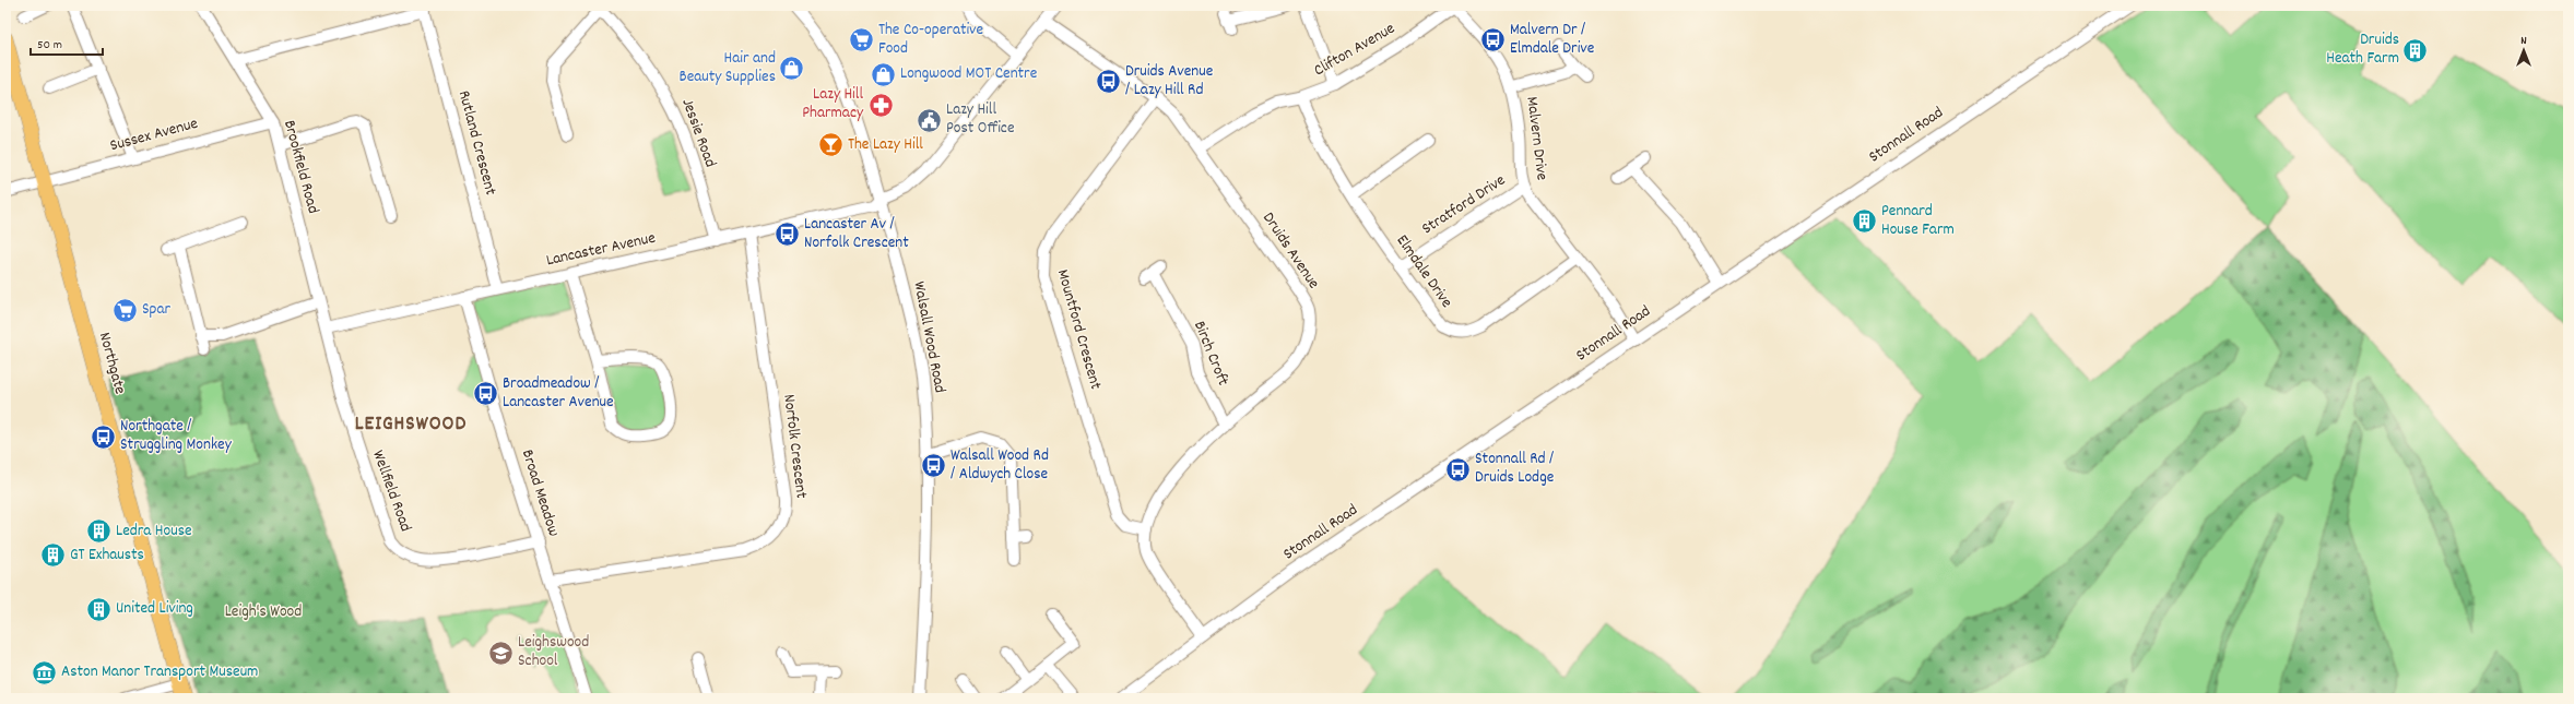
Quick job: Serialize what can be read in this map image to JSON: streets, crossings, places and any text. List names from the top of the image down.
{
  "streets": {
    "main road": ["Northgate"],
    "street": [
      "Clifton Avenue",
      "Jessie Road",
      "Sussex Avenue",
      "Stonnall Road",
      "Malvern Drive",
      "Rutland Crescent",
      "Brookfield Road",
      "Stratford Drive",
      "Lancaster Avenue",
      "Druids Avenue",
      "Elmdale Drive",
      "Mountford Crescent",
      "Walsall Wood Road",
      "Birch Croft",
      "Norfolk Crescent",
      "Wellfield Road",
      "Broad Meadow"
    ]
  },
  "crossings": [
    ["Clifton Avenue", "Malvern Drive"],
    ["Clifton Avenue", "Druids Avenue"],
    ["Clifton Avenue", "Elmdale Drive"],
    ["Jessie Road", "Lancaster Avenue"],
    ["Sussex Avenue", "Brookfield Road"],
    ["Sussex Avenue", "Northgate"],
    ["Stonnall Road", "Malvern Drive"],
    ["Stonnall Road", "Druids Avenue"],
    ["Malvern Drive", "Stratford Drive"],
    ["Malvern Drive", "Elmdale Drive"],
    ["Rutland Crescent", "Lancaster Avenue"],
    ["Brookfield Road", "Wellfield Road"],
    ["Stratford Drive", "Elmdale Drive"],
    ["Lancaster Avenue", "Druids Avenue"],
    ["Lancaster Avenue", "Walsall Wood Road"],
    ["Lancaster Avenue", "Norfolk Crescent"],
    ["Lancaster Avenue", "Wellfield Road"],
    ["Lancaster Avenue", "Broad Meadow"],
    ["Druids Avenue", "Mountford Crescent"],
    ["Druids Avenue", "Birch Croft"],
    ["Norfolk Crescent", "Broad Meadow"],
    ["Wellfield Road", "Broad Meadow"]
  ],
  "districts": ["LEIGHSWOOD"],
  "parks": ["Leigh's Wood"],
  "places": {
    "supermarket": ["The Co-operative Food", "Spar"],
    "bus stop": [
      "Malvern Dr / Elmdale Drive",
      "Druids Avenue / Lazy Hill Rd",
      "Lancaster Av / Norfolk Crescent",
      "Broadmeadow / Lancaster Avenue",
      "Northgate / Struggling Monkey",
      "Walsall Wood Rd / Aldwych Close",
      "Stonnall Rd / Druids Lodge"
    ],
    "building": [
      "Druids Heath Farm",
      "Pennard House Farm",
      "Ledra House",
      "GT Exhausts",
      "United Living"
    ],
    "shop": ["Hair and Beauty Supplies", "Longwood MOT Centre"],
    "pharmacy": ["Lazy Hill Pharmacy"],
    "public building": ["Lazy Hill Post Office"],
    "bar": ["The Lazy Hill"],
    "school or university": ["Leighswood School"],
    "museum": ["Aston Manor Transport Museum"]
  },
  "scale_bar": "50 m",
  "north": "top"
}
